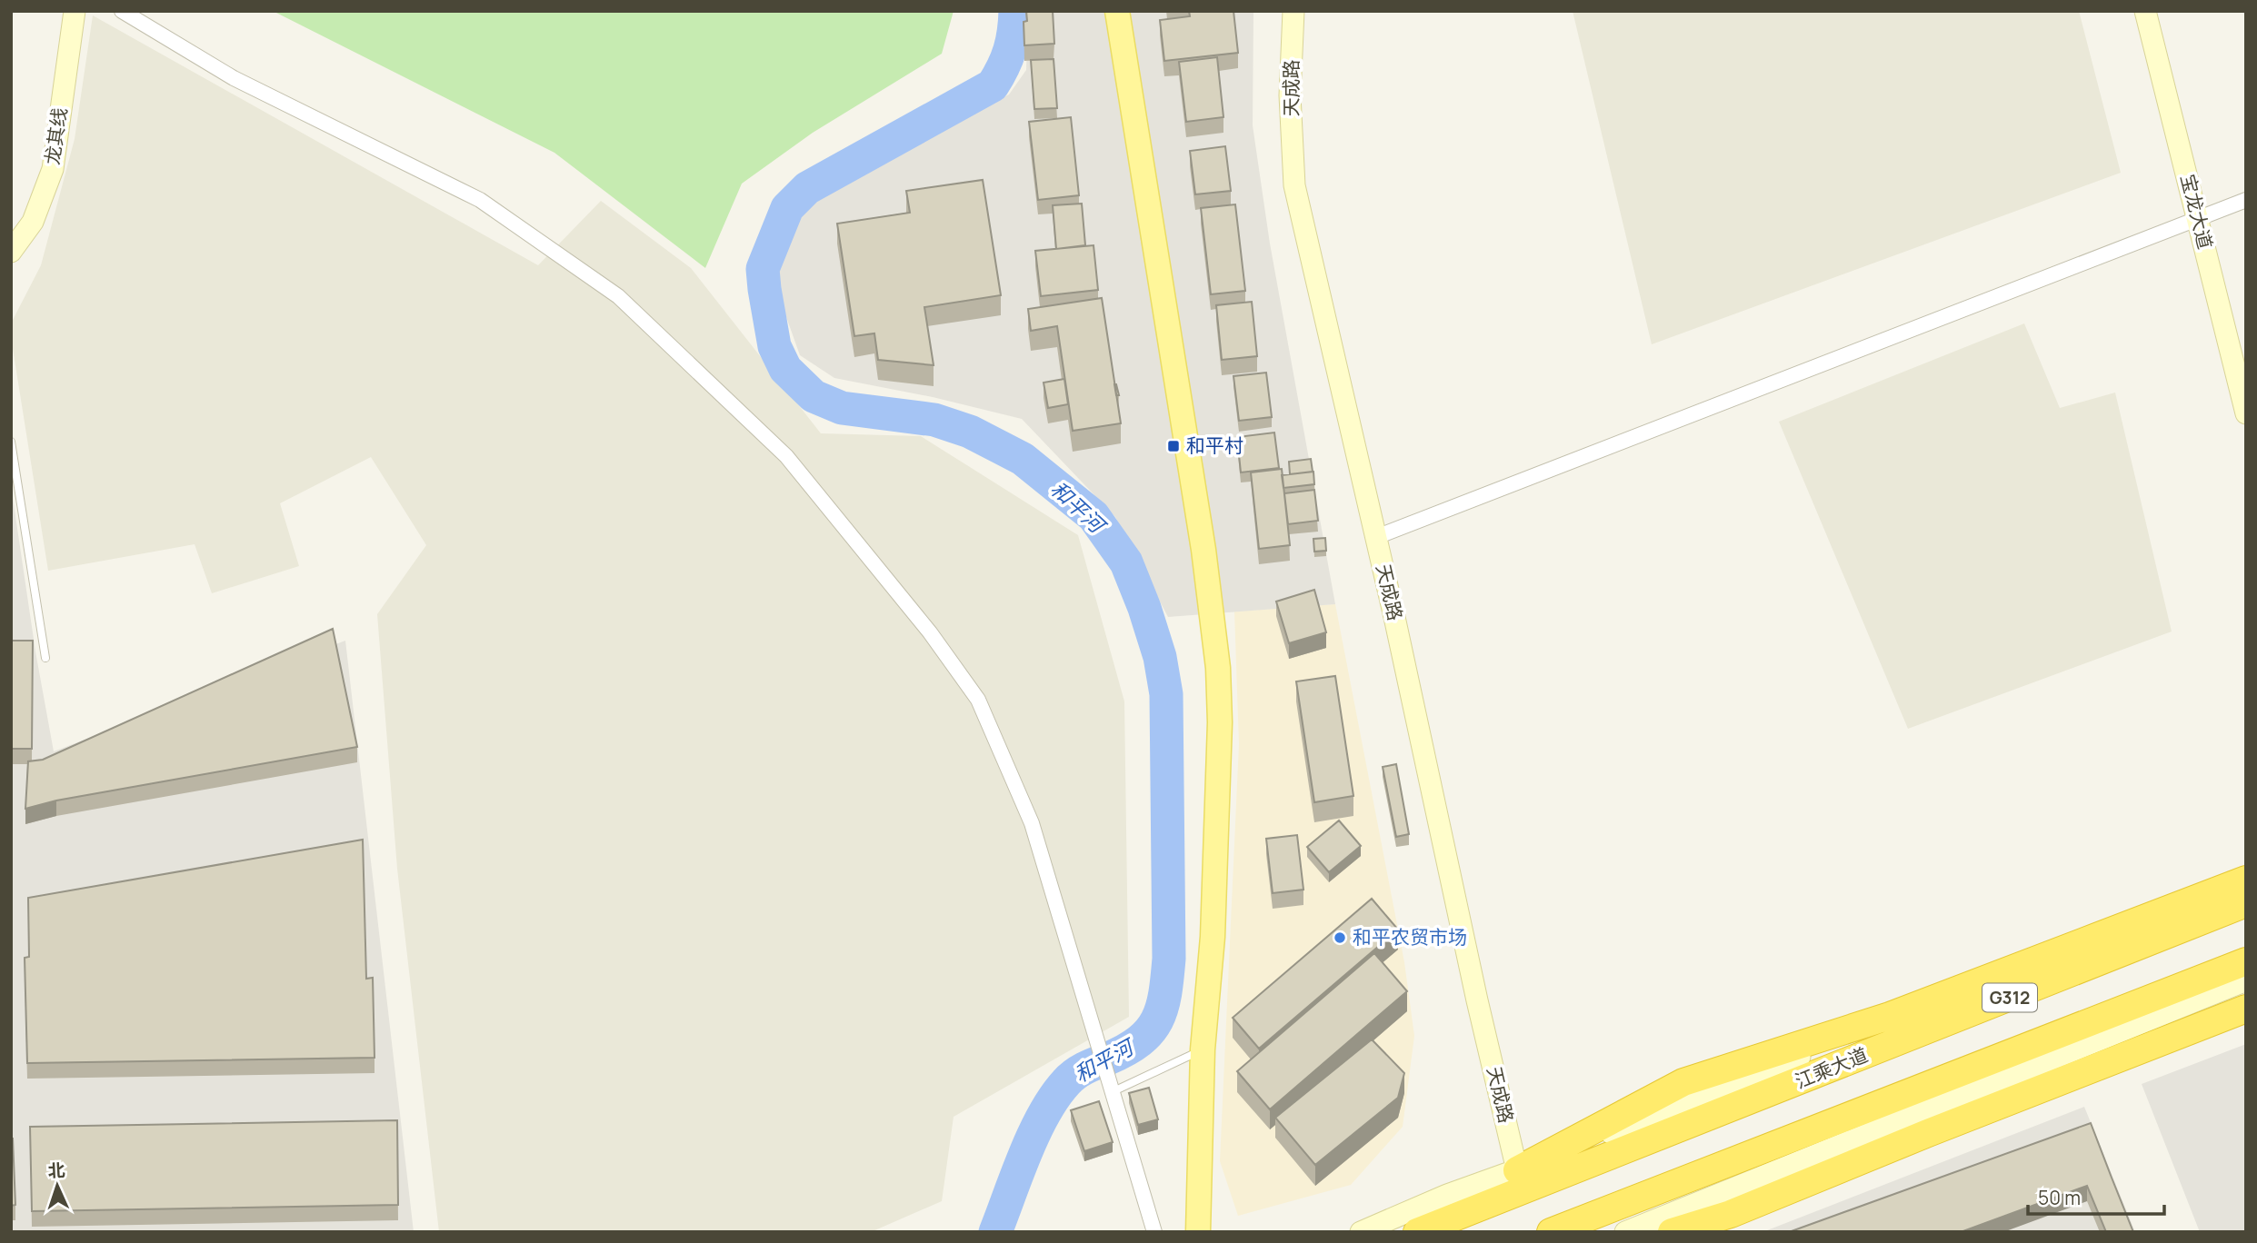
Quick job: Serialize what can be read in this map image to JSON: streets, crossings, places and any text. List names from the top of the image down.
{
  "streets": {
    "highway": ["G312", "江乘大道"],
    "street": ["天成路", "龙其线", "宝龙大道"]
  },
  "water": ["和平河"],
  "places": {
    "transit": ["和平村"],
    "other": ["和平农贸市场"]
  },
  "scale_bar": "50 m",
  "north": "top"
}
